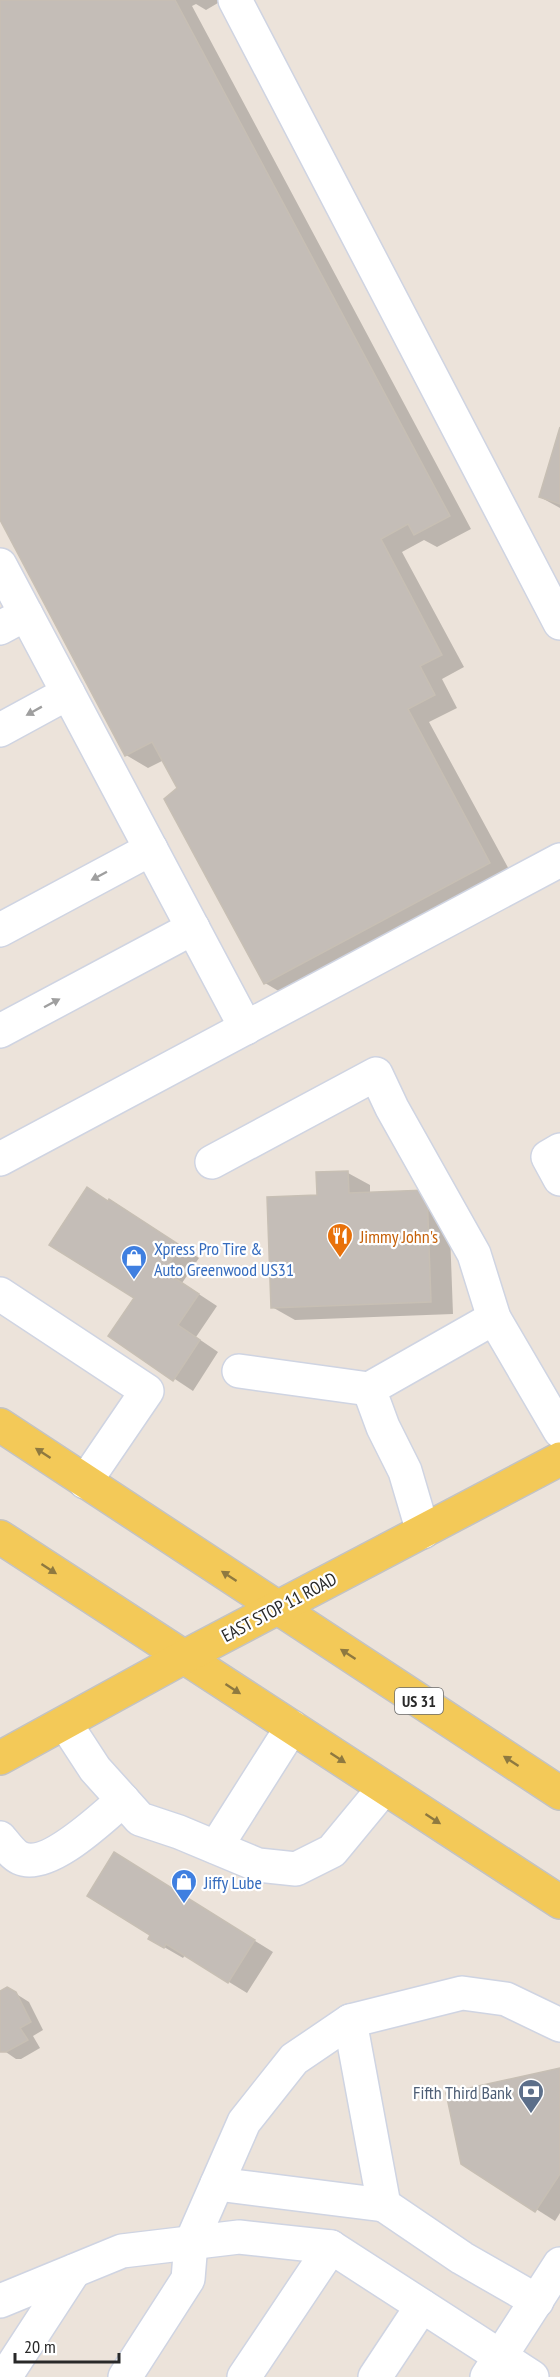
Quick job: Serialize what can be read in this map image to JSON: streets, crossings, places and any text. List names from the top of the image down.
{
  "streets": {
    "main road": ["EAST STOP 11 ROAD", "US 31"]
  },
  "crossings": [
    ["EAST STOP 11 ROAD", "US 31"]
  ],
  "places": {
    "restaurant": ["Jimmy John's"],
    "shop": ["Xpress Pro Tire & Auto Greenwood US31", "Jiffy Lube"],
    "bank": ["Fifth Third Bank"]
  },
  "scale_bar": "20 m"
}
